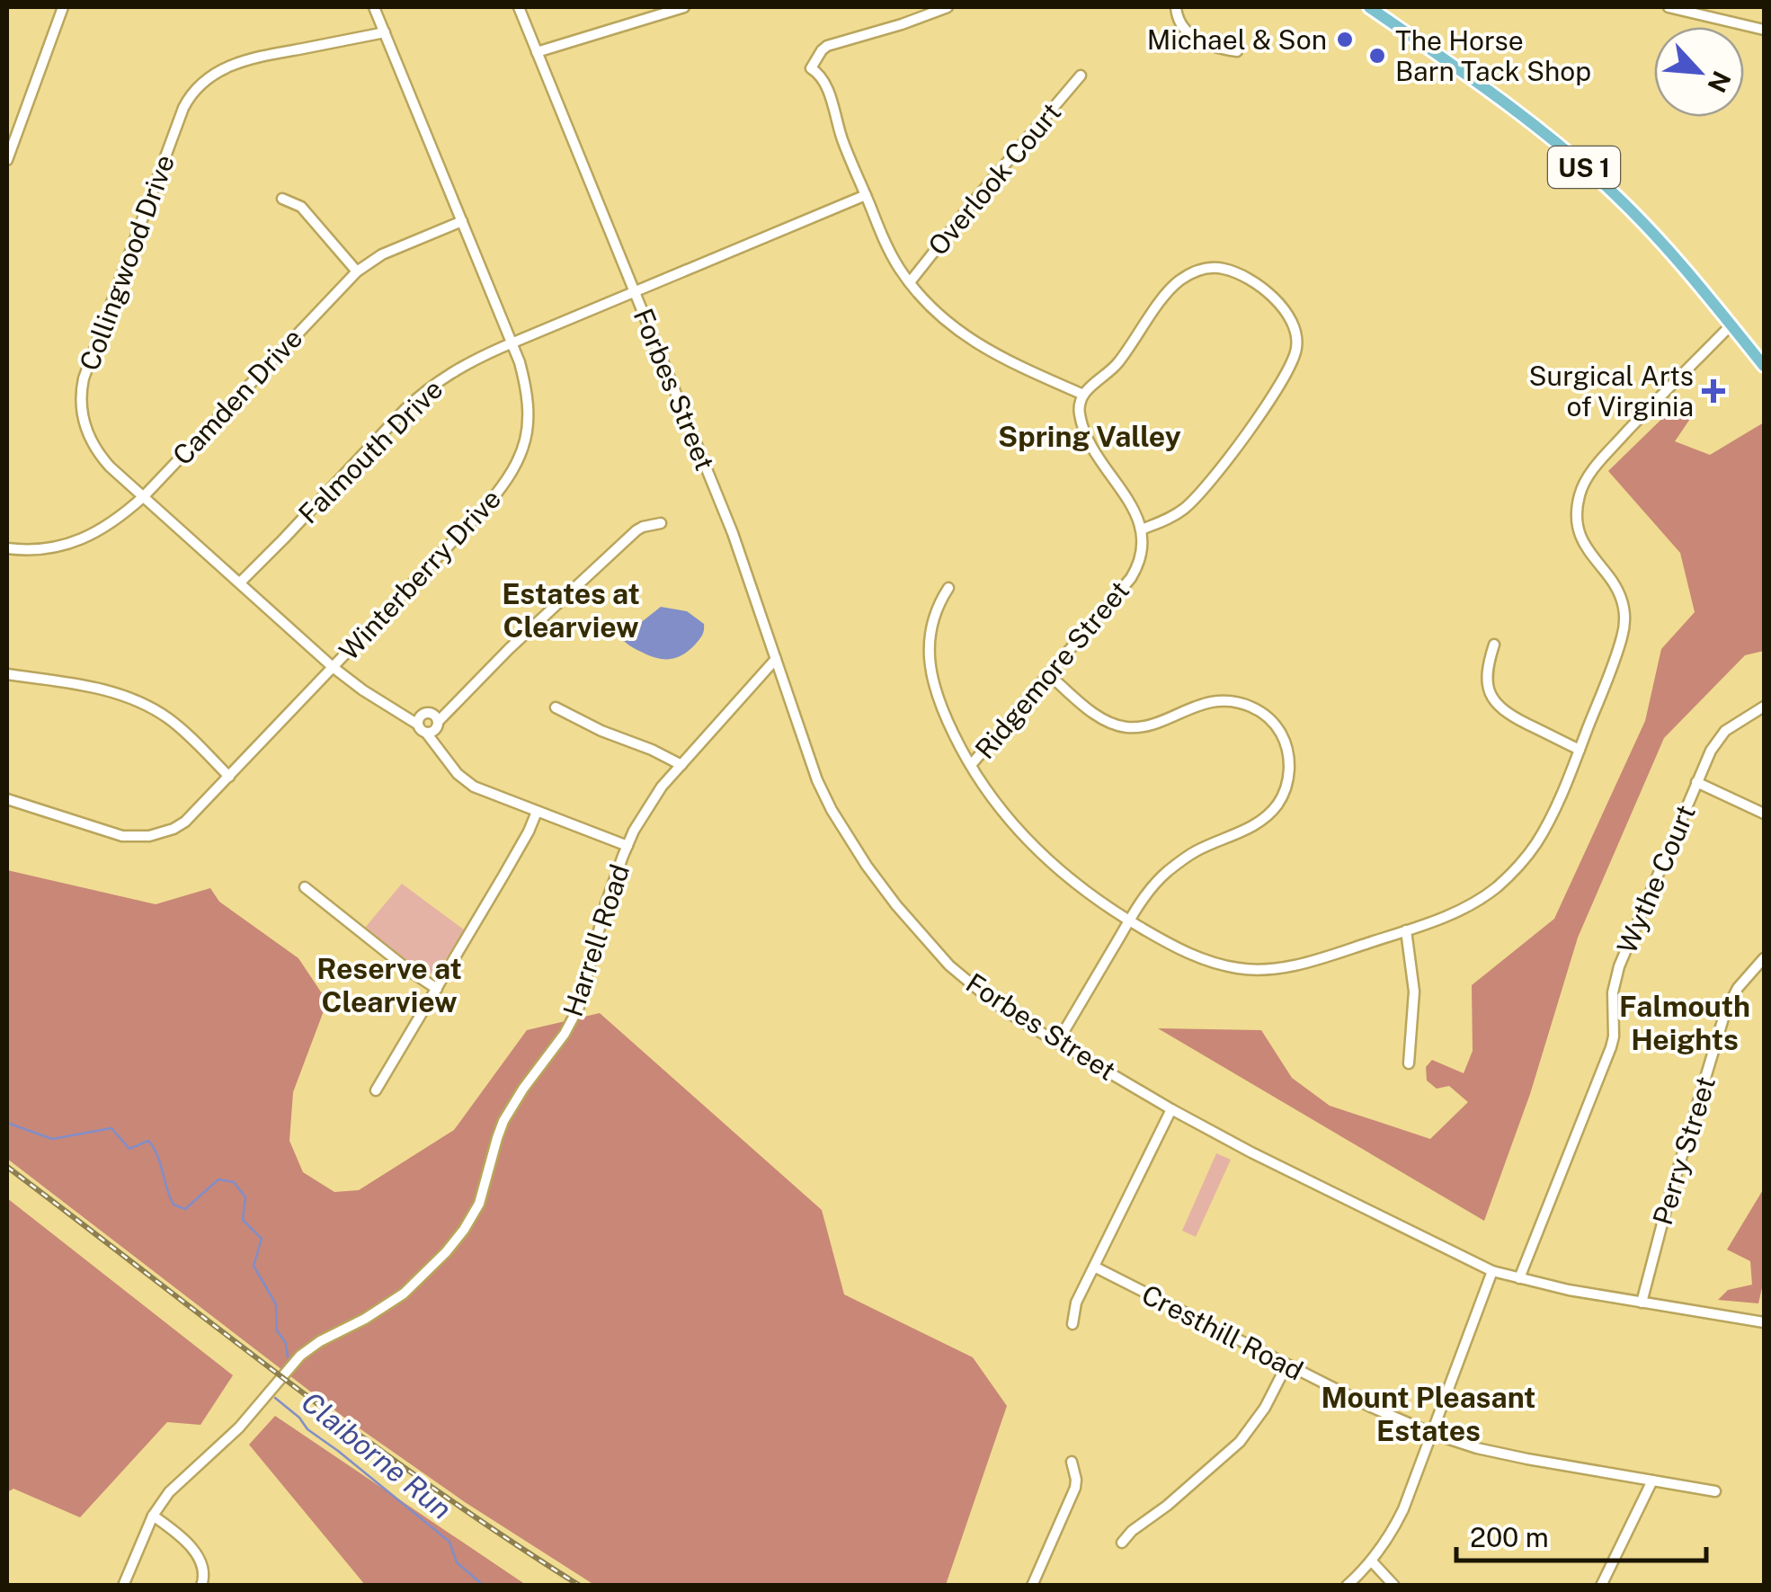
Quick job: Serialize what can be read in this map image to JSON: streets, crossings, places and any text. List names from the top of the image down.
{
  "streets": {
    "main road": ["US 1"],
    "street": [
      "Overlook Court",
      "Collingwood Drive",
      "Forbes Street",
      "Camden Drive",
      "Falmouth Drive",
      "Winterberry Drive",
      "Ridgemore Street",
      "Wythe Court",
      "Harrell Road",
      "Perry Street",
      "Cresthill Road"
    ]
  },
  "crossings": [
    ["Collingwood Drive", "Camden Drive"],
    ["Collingwood Drive", "Falmouth Drive"],
    ["Collingwood Drive", "Winterberry Drive"],
    ["Forbes Street", "Falmouth Drive"],
    ["Forbes Street", "Wythe Court"],
    ["Forbes Street", "Harrell Road"],
    ["Forbes Street", "Perry Street"],
    ["Camden Drive", "Winterberry Drive"],
    ["Falmouth Drive", "Winterberry Drive"]
  ],
  "districts": [
    "Spring Valley",
    "Estates at Clearview",
    "Reserve at Clearview",
    "Falmouth Heights",
    "Mount Pleasant Estates"
  ],
  "water": ["Claiborne Run"],
  "places": {
    "other": ["Michael & Son", "The Horse Barn Tack Shop"],
    "health": ["Surgical Arts of Virginia"]
  },
  "scale_bar": "200 m",
  "north": "bottom right"
}
